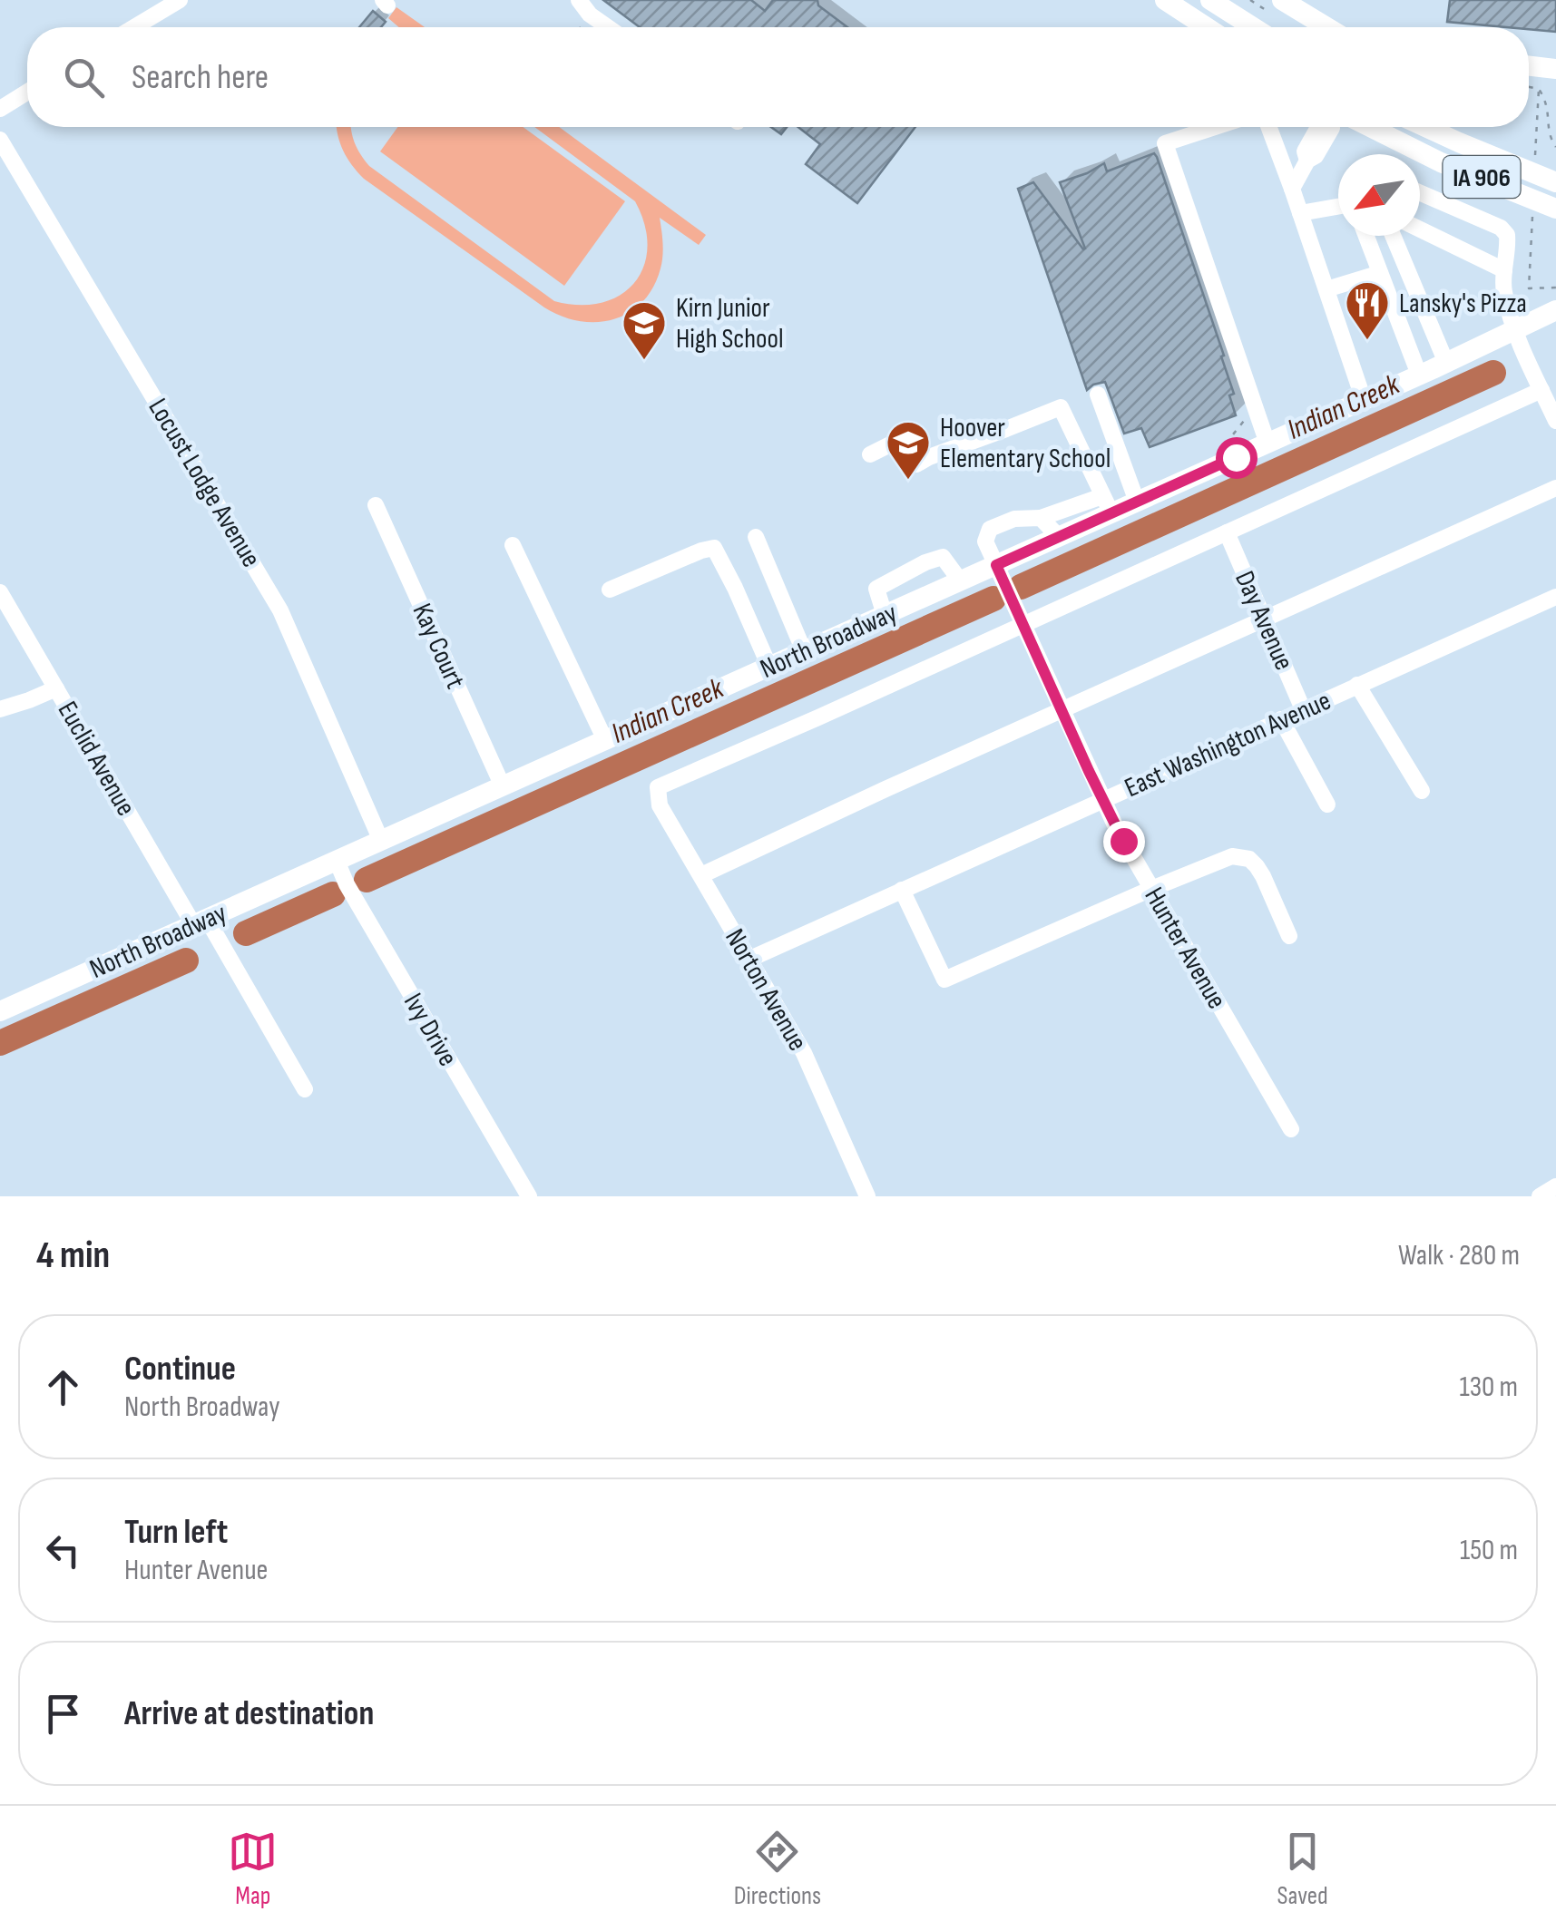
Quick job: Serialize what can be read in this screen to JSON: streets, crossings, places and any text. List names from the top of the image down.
{
  "streets": {
    "main road": ["IA 906", "North Broadway"],
    "street": [
      "Locust Lodge Avenue",
      "Day Avenue",
      "Kay Court",
      "East Washington Avenue",
      "Euclid Avenue",
      "Hunter Avenue",
      "Norton Avenue",
      "Ivy Drive"
    ]
  },
  "crossings": [
    ["Locust Lodge Avenue", "North Broadway"],
    ["Day Avenue", "East Washington Avenue"],
    ["North Broadway", "Kay Court"],
    ["North Broadway", "Euclid Avenue"],
    ["North Broadway", "Hunter Avenue"],
    ["North Broadway", "Ivy Drive"],
    ["East Washington Avenue", "Hunter Avenue"],
    ["East Washington Avenue", "Norton Avenue"],
    ["Hunter Avenue", "Norton Avenue"]
  ],
  "water": ["Indian Creek"],
  "places": {
    "restaurant": ["Lansky's Pizza"],
    "school or university": ["Kirn Junior High School", "Hoover Elementary School"]
  },
  "north": "bottom left",
  "page": {
    "search": "Search here",
    "heading": ["4 min", "Walk · 280 m"],
    "list": [
      ["Continue", "North Broadway", "130 m"],
      ["Turn left", "Hunter Avenue", "150 m"],
      "Arrive at destination"
    ],
    "nav": ["Map", "Directions", "Saved"]
  }
}
